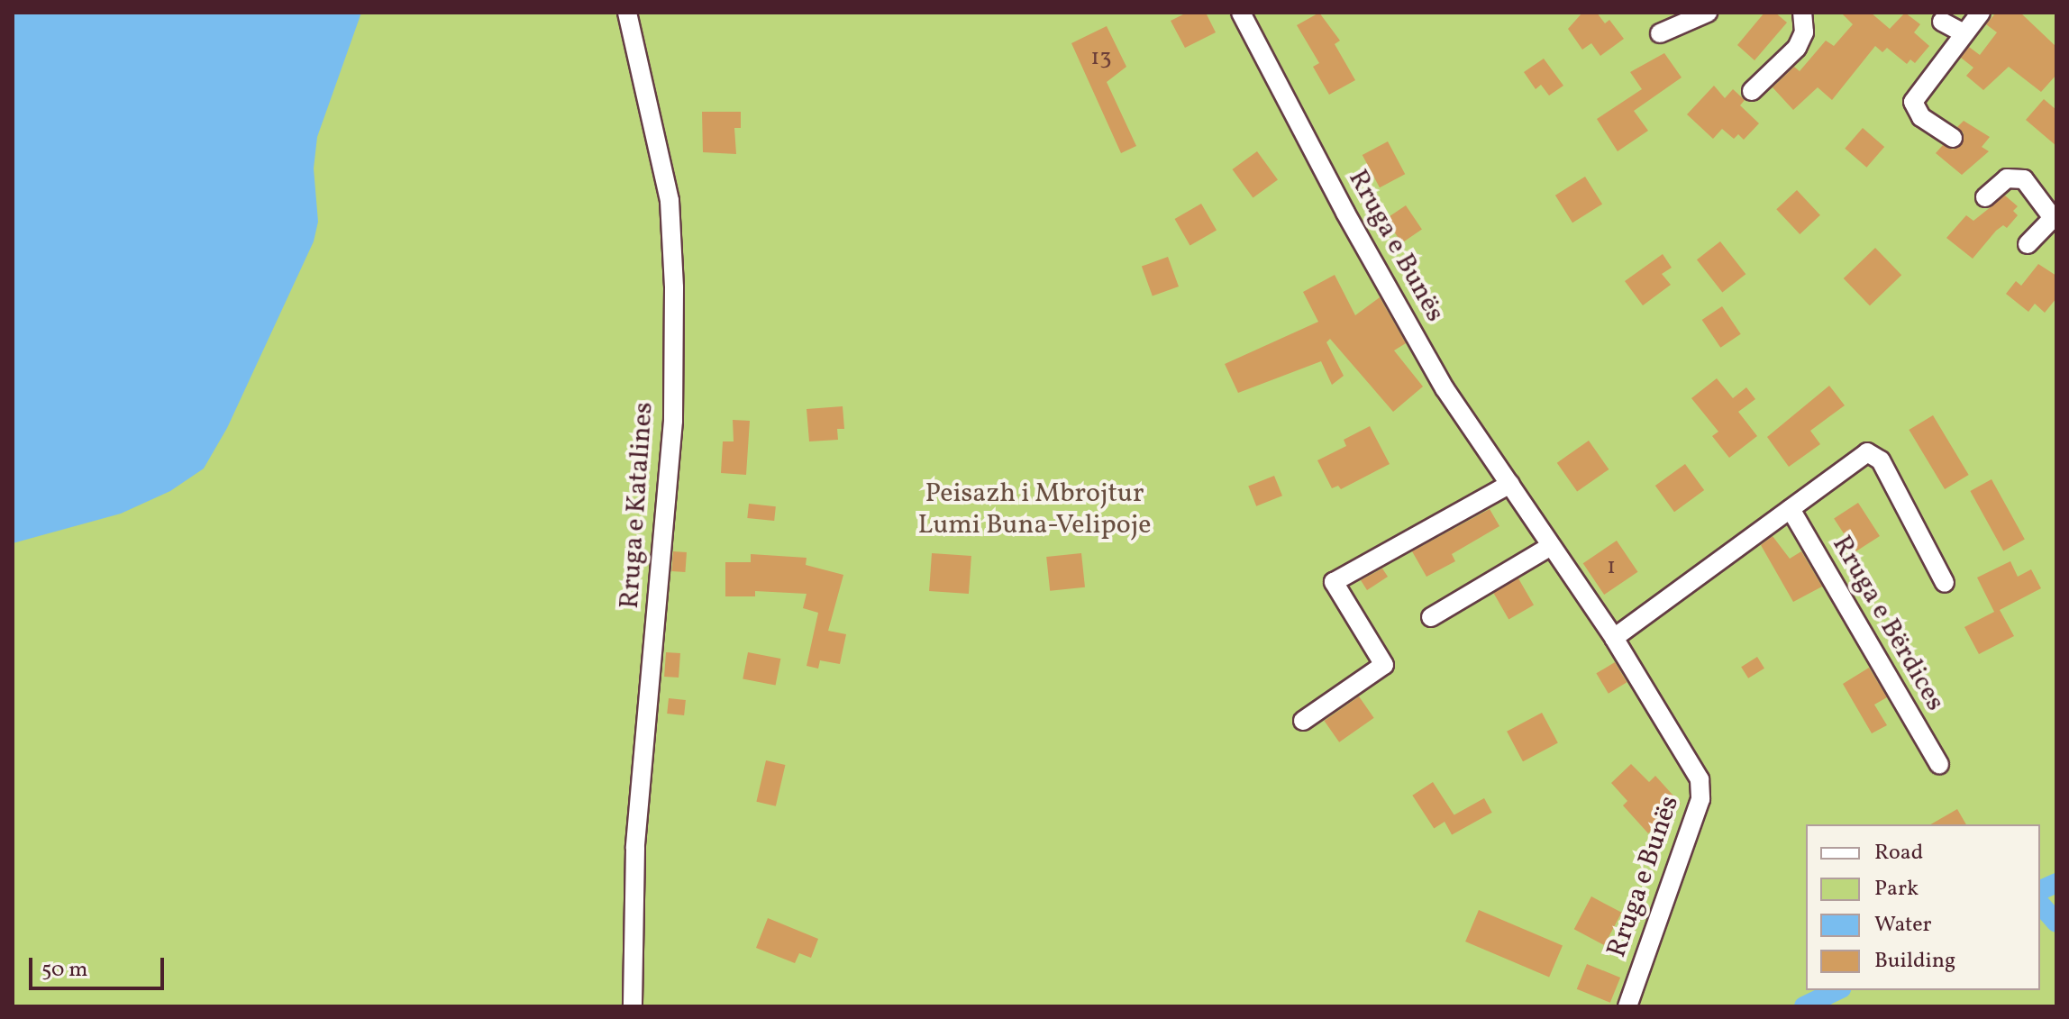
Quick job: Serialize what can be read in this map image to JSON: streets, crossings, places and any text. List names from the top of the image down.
{
  "streets": {
    "street": ["Rruga e Bunës", "Rruga e Katalines", "Rruga e Bërdices"]
  },
  "parks": ["Peisazh i Mbrojtur Lumi Buna-Velipoje"],
  "house_numbers": ["13", "1"],
  "legend": [
    "Road",
    "Park",
    "Water",
    "Building"
  ],
  "scale_bar": "50 m"
}
